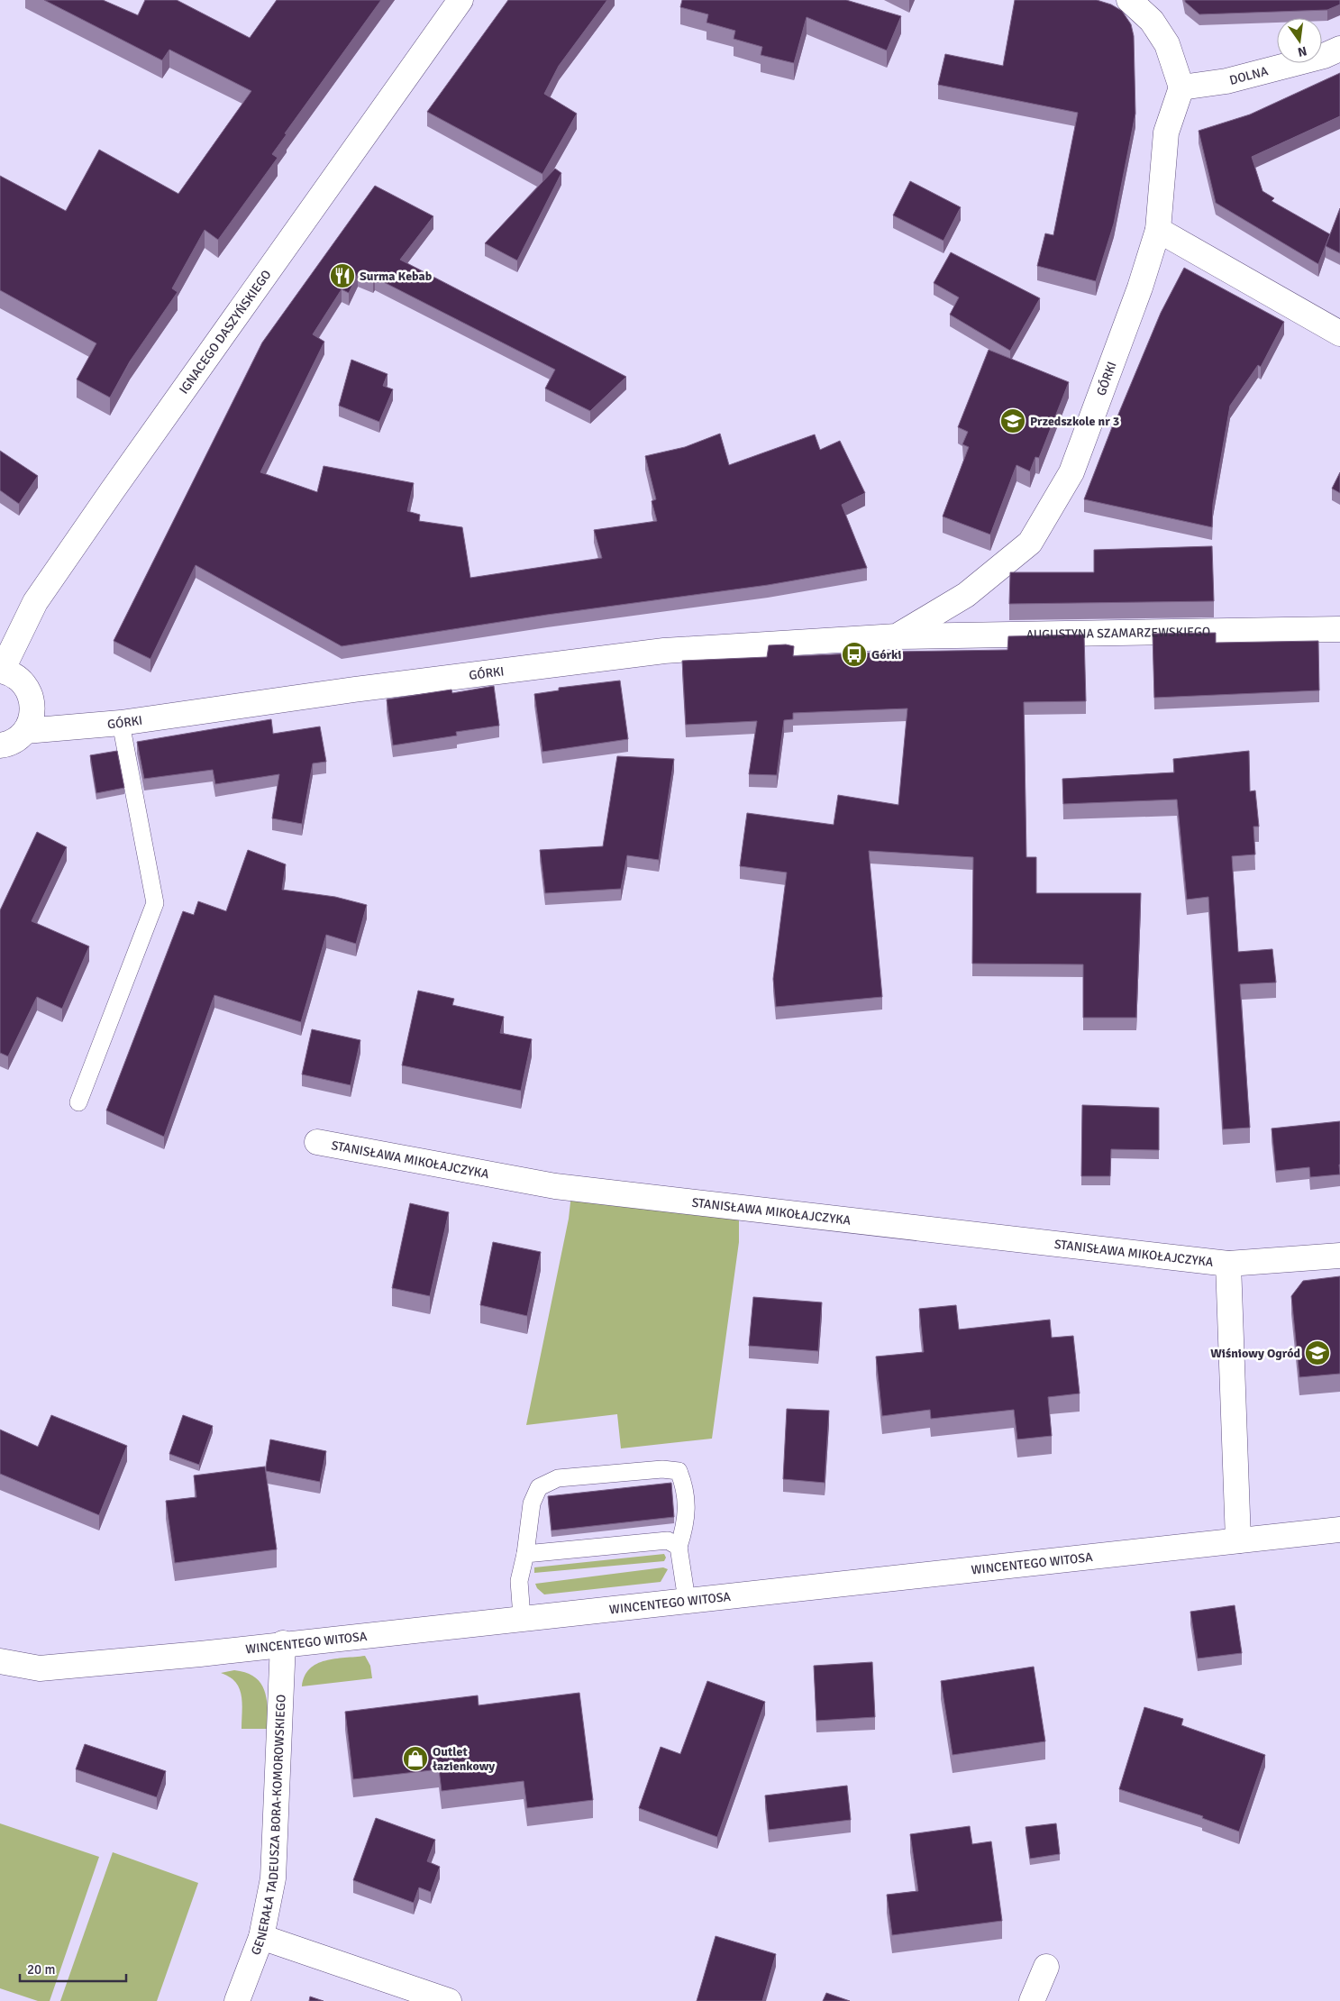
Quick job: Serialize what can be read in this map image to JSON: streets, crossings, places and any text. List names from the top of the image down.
{
  "streets": {
    "street": [
      "DOLNA",
      "IGNACEGO DASZYŃSKIEGO",
      "GÓRKI",
      "AUGUSTYNA SZAMARZEWSKIEGO",
      "STANISŁAWA MIKOŁAJCZYKA",
      "WINCENTEGO WITOSA",
      "GENERAŁA TADEUSZA BORA-KOMOROWSKIEGO"
    ]
  },
  "crossings": [
    ["DOLNA", "GÓRKI"],
    ["GÓRKI", "AUGUSTYNA SZAMARZEWSKIEGO"],
    ["STANISŁAWA MIKOŁAJCZYKA", "WINCENTEGO WITOSA"],
    ["WINCENTEGO WITOSA", "GENERAŁA TADEUSZA BORA-KOMOROWSKIEGO"]
  ],
  "places": {
    "restaurant": ["Surma Kebab"],
    "school or university": ["Przedszkole nr 3", "Wiśniowy Ogród"],
    "bus stop": ["Górki"],
    "shop": ["Outlet łazienkowy"]
  },
  "scale_bar": "20 m",
  "north": "bottom"
}
